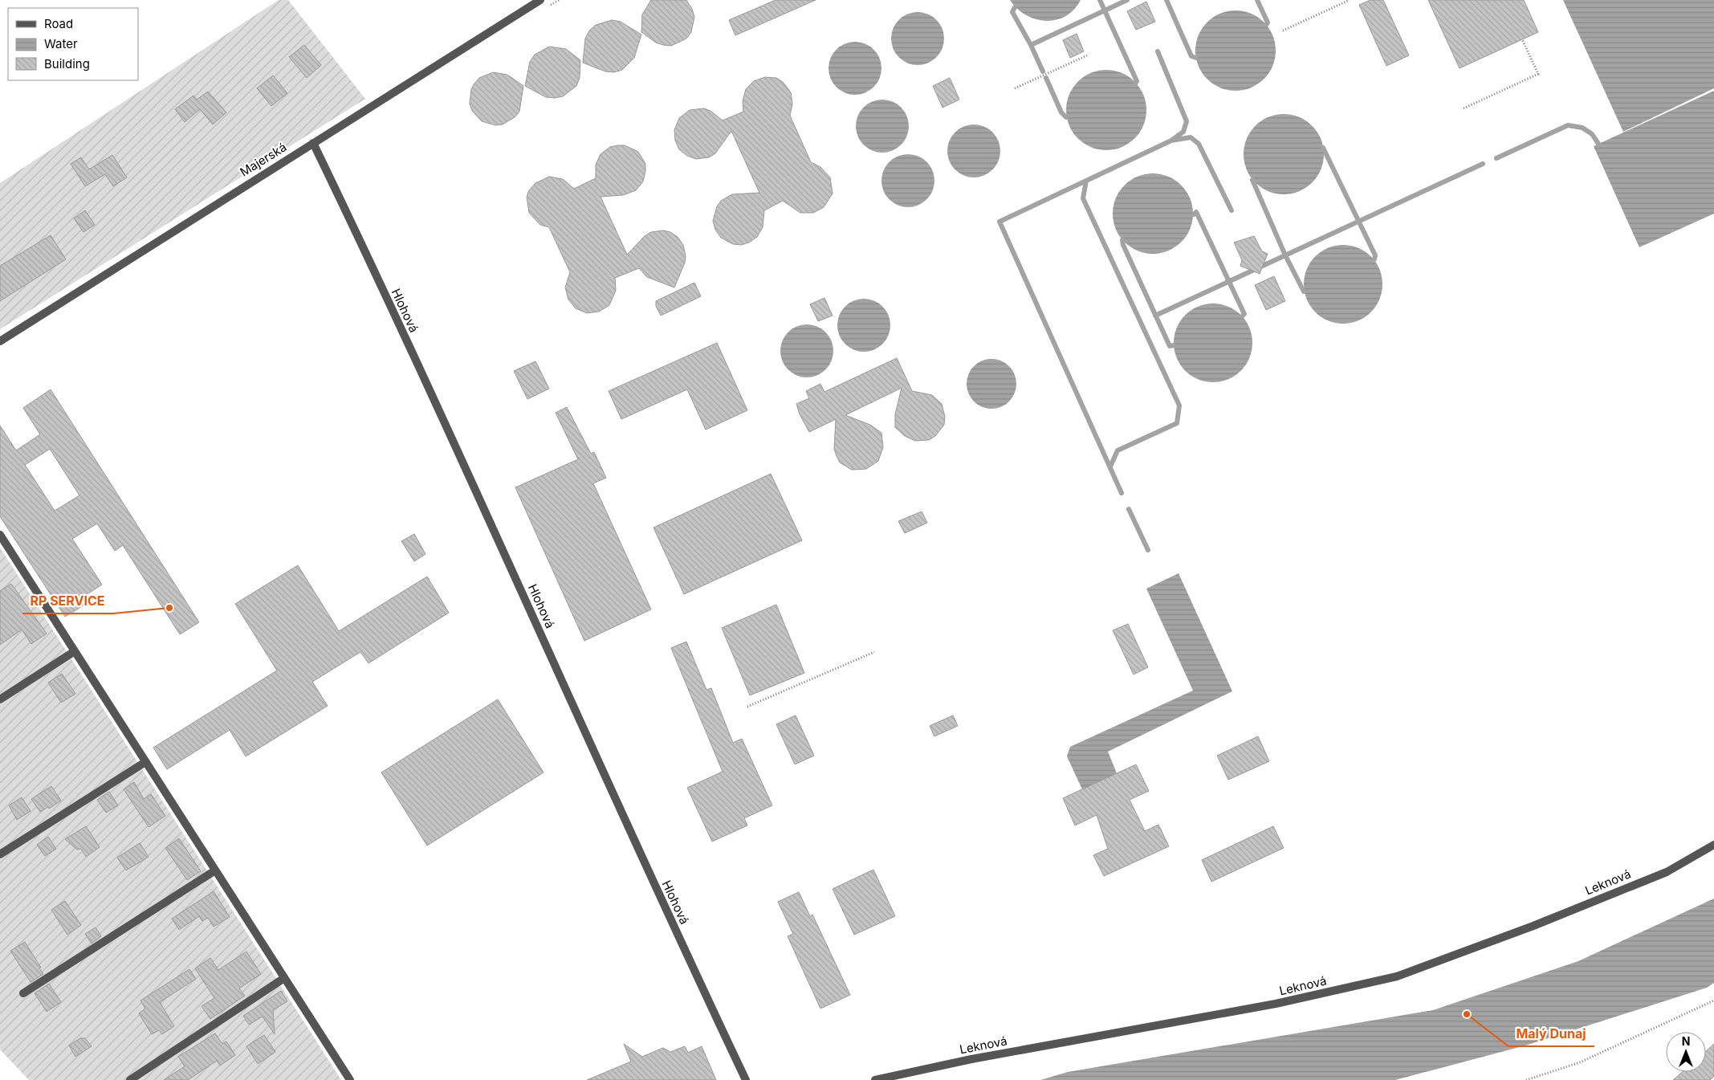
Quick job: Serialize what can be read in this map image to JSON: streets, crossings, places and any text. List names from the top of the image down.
{
  "streets": {
    "street": ["Majerská", "Hlohová", "Leknová"]
  },
  "crossings": [
    ["Majerská", "Hlohová"]
  ],
  "places": ["RP SERVICE", "Malý Dunaj"],
  "legend": ["Road", "Water", "Building"],
  "north": "top"
}
